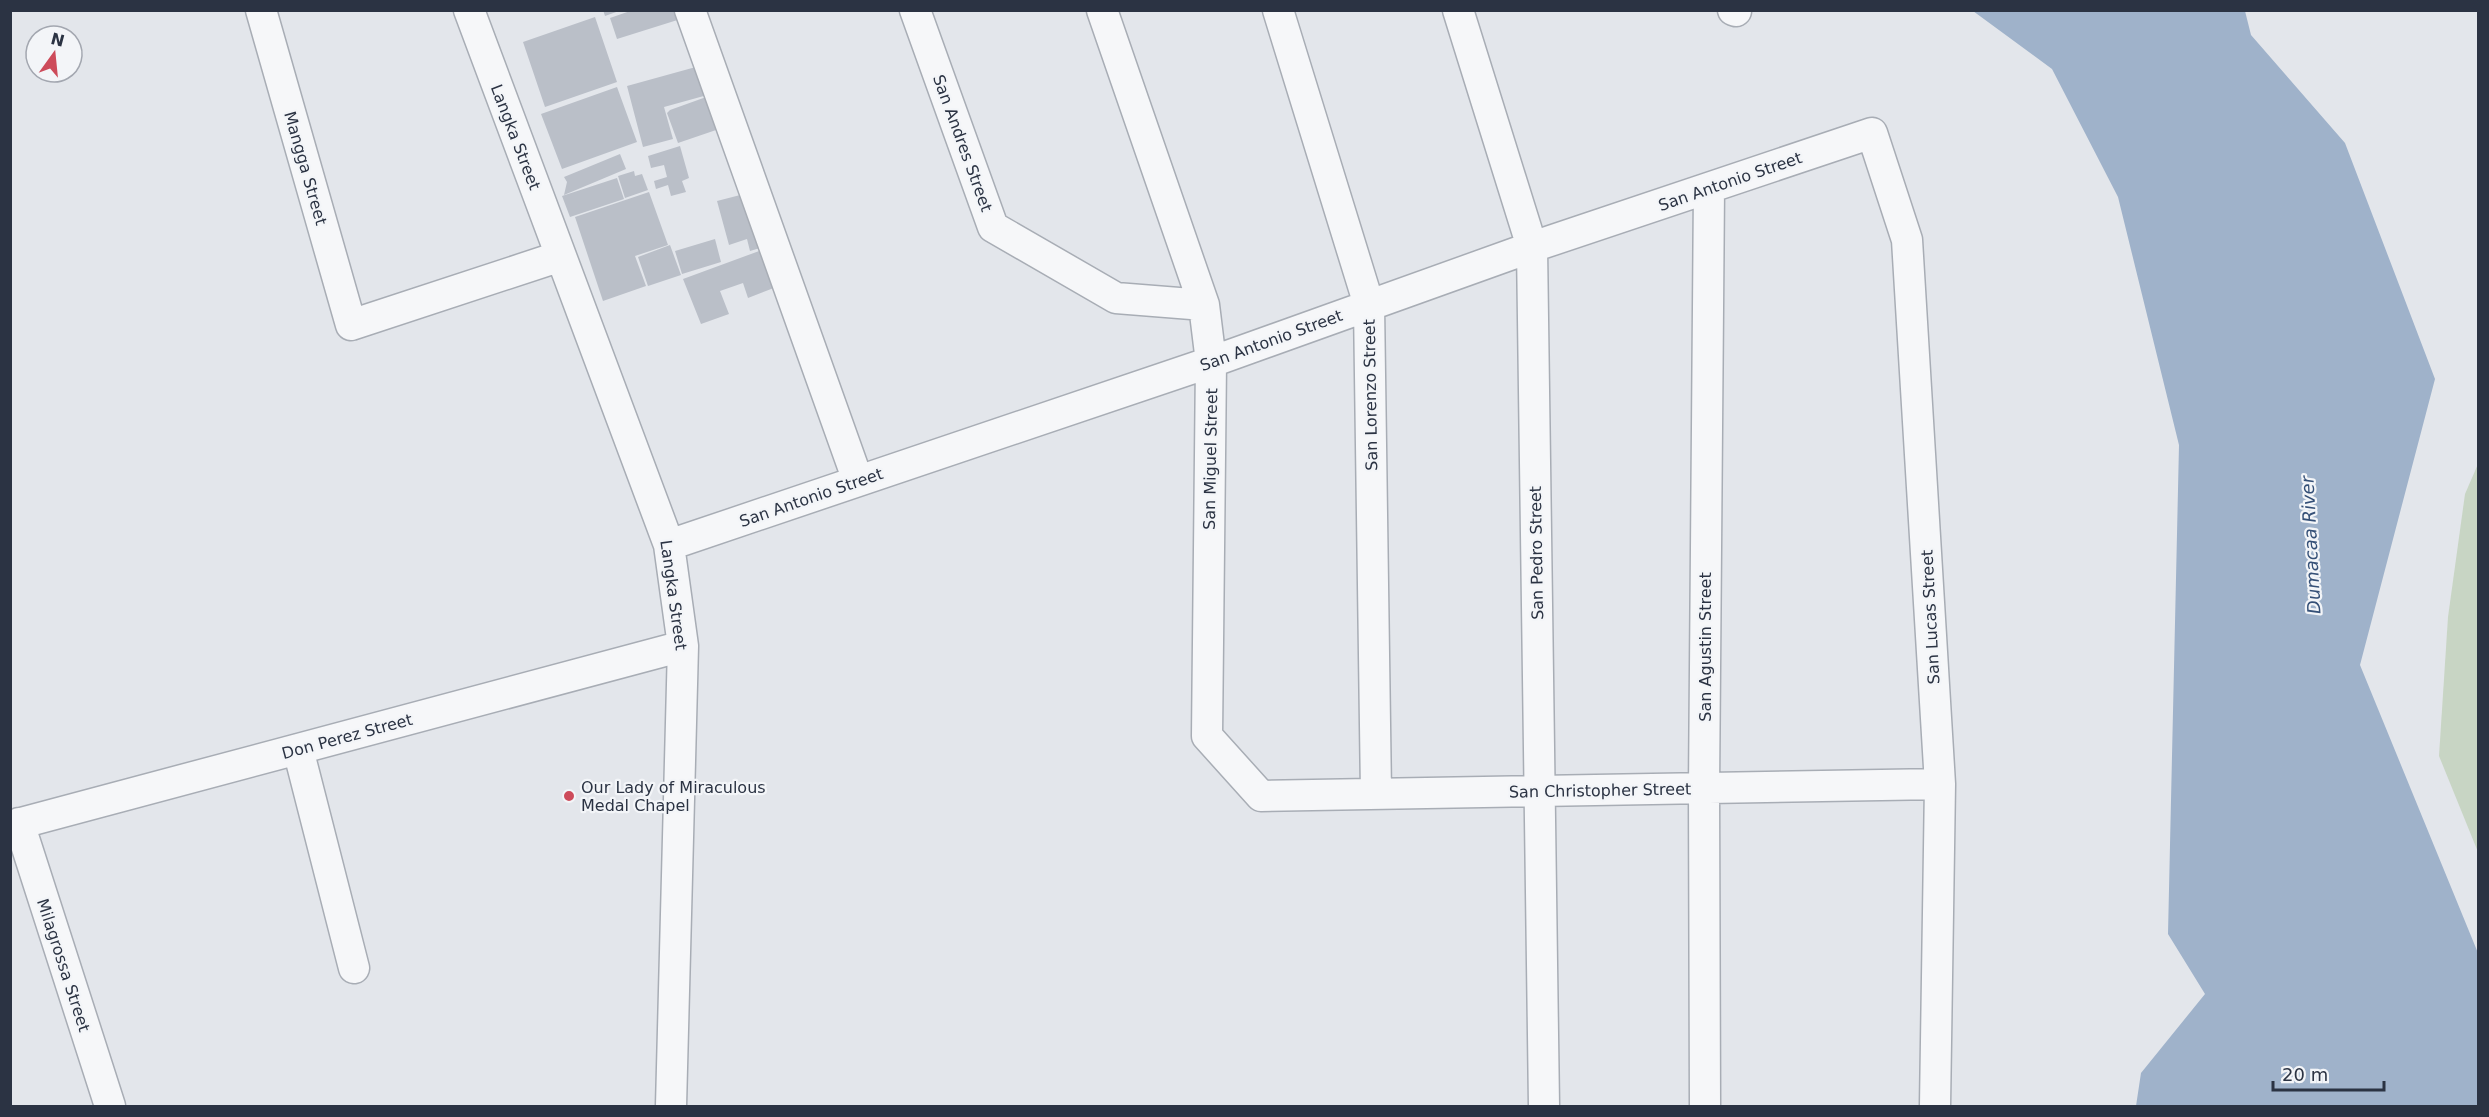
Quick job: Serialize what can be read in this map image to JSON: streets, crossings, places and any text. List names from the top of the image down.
{
  "streets": {
    "street": [
      "Langka Street",
      "San Andres Street",
      "Mangga Street",
      "San Antonio Street",
      "San Lorenzo Street",
      "San Miguel Street",
      "San Pedro Street",
      "San Lucas Street",
      "San Agustin Street",
      "Don Perez Street",
      "San Christopher Street",
      "Milagrossa Street"
    ]
  },
  "crossings": [
    ["Langka Street", "Mangga Street"],
    ["Langka Street", "San Antonio Street"],
    ["Langka Street", "Don Perez Street"],
    ["San Andres Street", "San Miguel Street"],
    ["San Antonio Street", "San Lorenzo Street"],
    ["San Antonio Street", "San Miguel Street"],
    ["San Antonio Street", "San Pedro Street"],
    ["San Antonio Street", "San Lucas Street"],
    ["San Antonio Street", "San Agustin Street"],
    ["San Lorenzo Street", "San Christopher Street"],
    ["San Miguel Street", "San Christopher Street"],
    ["San Pedro Street", "San Christopher Street"],
    ["San Lucas Street", "San Christopher Street"],
    ["San Agustin Street", "San Christopher Street"],
    ["Don Perez Street", "Milagrossa Street"]
  ],
  "water": ["Dumacaa River"],
  "places": ["Our Lady of Miraculous Medal Chapel"],
  "scale_bar": "20 m",
  "north": "top"
}
